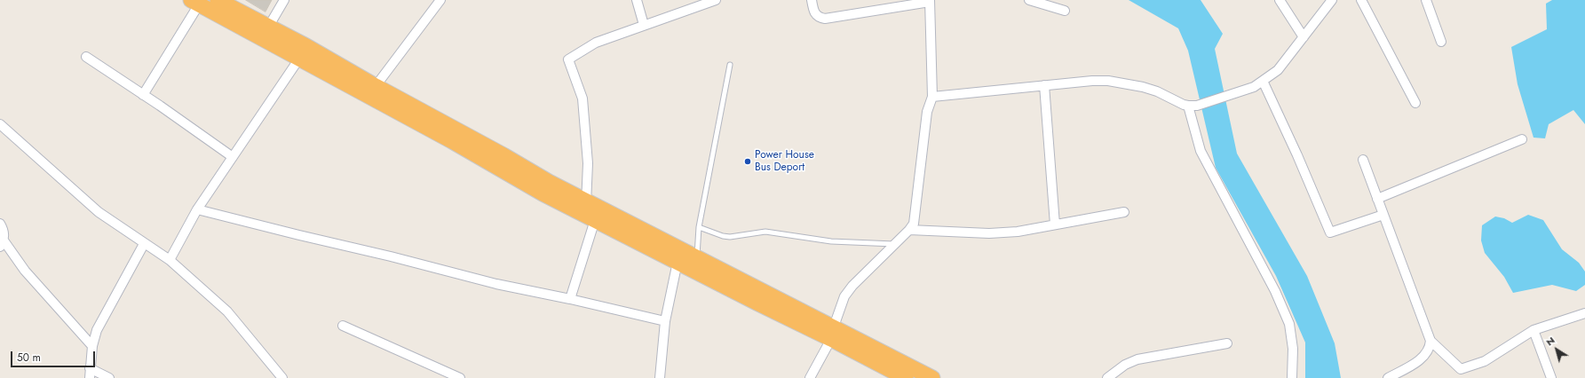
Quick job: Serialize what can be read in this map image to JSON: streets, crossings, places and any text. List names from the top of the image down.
{
  "places": ["Power House Bus Deport"],
  "scale_bar": "50 m",
  "north": "top left"
}
